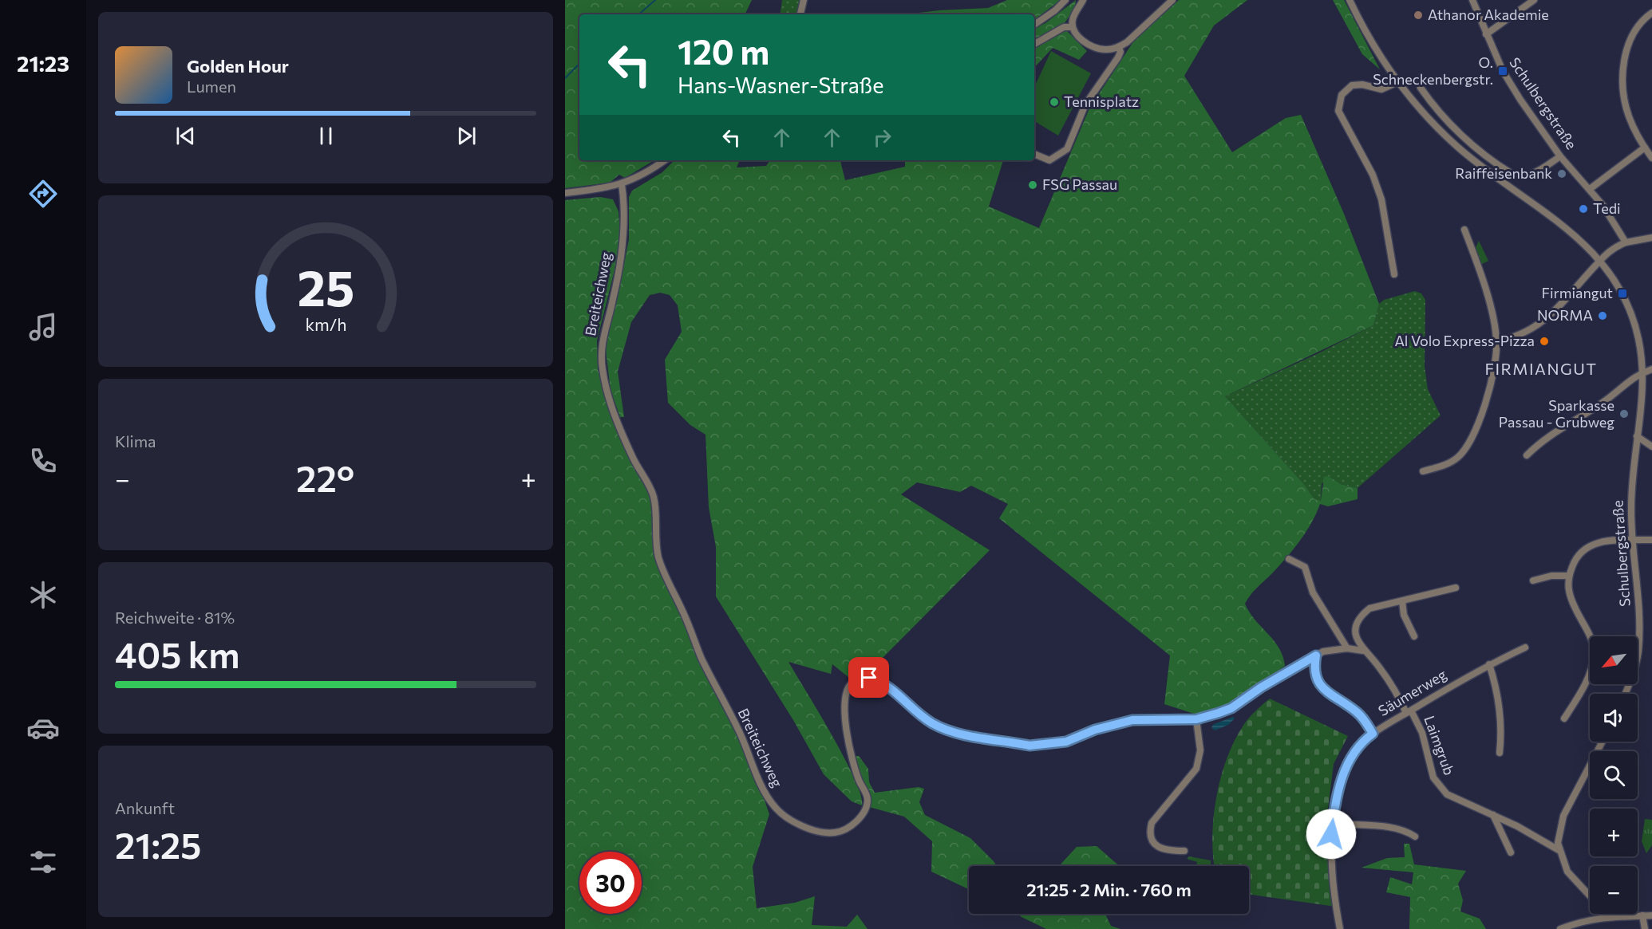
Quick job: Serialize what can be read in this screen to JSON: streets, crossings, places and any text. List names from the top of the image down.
{
  "streets": {
    "street": [
      "Schulbergstraße",
      "Breiteichweg",
      "Säumerweg",
      "Laimgrub"
    ]
  },
  "crossings": [
    ["Breiteichweg", "Laimgrub"],
    ["Säumerweg", "Laimgrub"]
  ],
  "districts": ["FIRMIANGUT"],
  "places": {
    "other": [
      "Athanor Akademie",
      "Tennisplatz",
      "Raiffeisenbank",
      "FSG Passau",
      "Tedi",
      "NORMA",
      "Al Volo Express-Pizza",
      "Sparkasse Passau - Grubweg"
    ],
    "transit": ["O. Schneckenbergstr.", "Firmiangut"]
  },
  "north": "bottom left",
  "page": {
    "tabs": "21:23",
    "turn": ["120 m", "Hans-Wasner-Straße"],
    "song": ["Golden Hour", "Lumen"],
    "tile": [
      "Klima",
      ["Reichweite · 81%", "405 km"],
      ["Ankunft", "21:25"]
    ],
    "heat": ["−", "22°", "+"],
    "map_buttons": ["+", "−"],
    "limit": "30",
    "trip": "21:25 · 2 Min. · 760 m",
    "gauge": ["25", "km/h"]
  }
}
